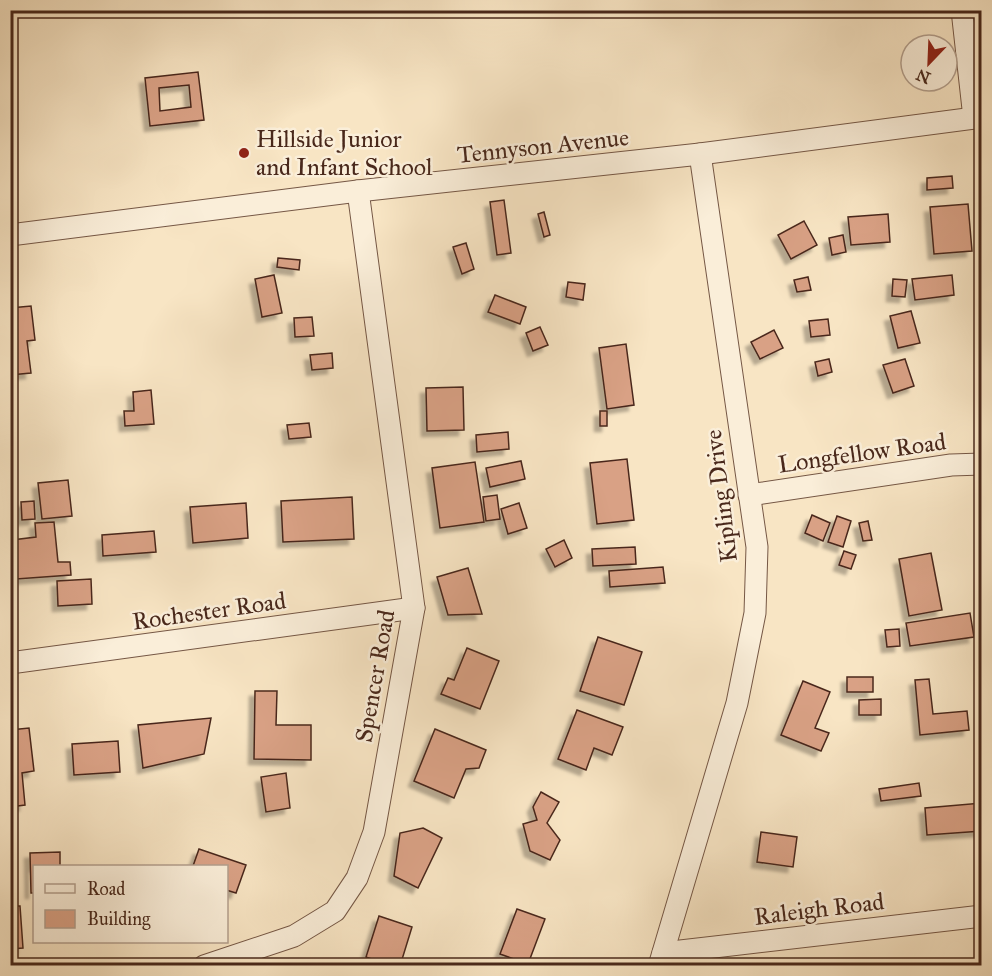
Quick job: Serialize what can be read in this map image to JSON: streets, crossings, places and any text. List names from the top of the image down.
{
  "streets": {
    "street": [
      "Tennyson Avenue",
      "Longfellow Road",
      "Kipling Drive",
      "Rochester Road",
      "Spencer Road",
      "Raleigh Road"
    ]
  },
  "crossings": [
    ["Tennyson Avenue", "Kipling Drive"],
    ["Tennyson Avenue", "Spencer Road"],
    ["Longfellow Road", "Kipling Drive"],
    ["Kipling Drive", "Raleigh Road"],
    ["Rochester Road", "Spencer Road"]
  ],
  "places": ["Hillside Junior and Infant School"],
  "legend": ["Road", "Building"],
  "north": "bottom left"
}
